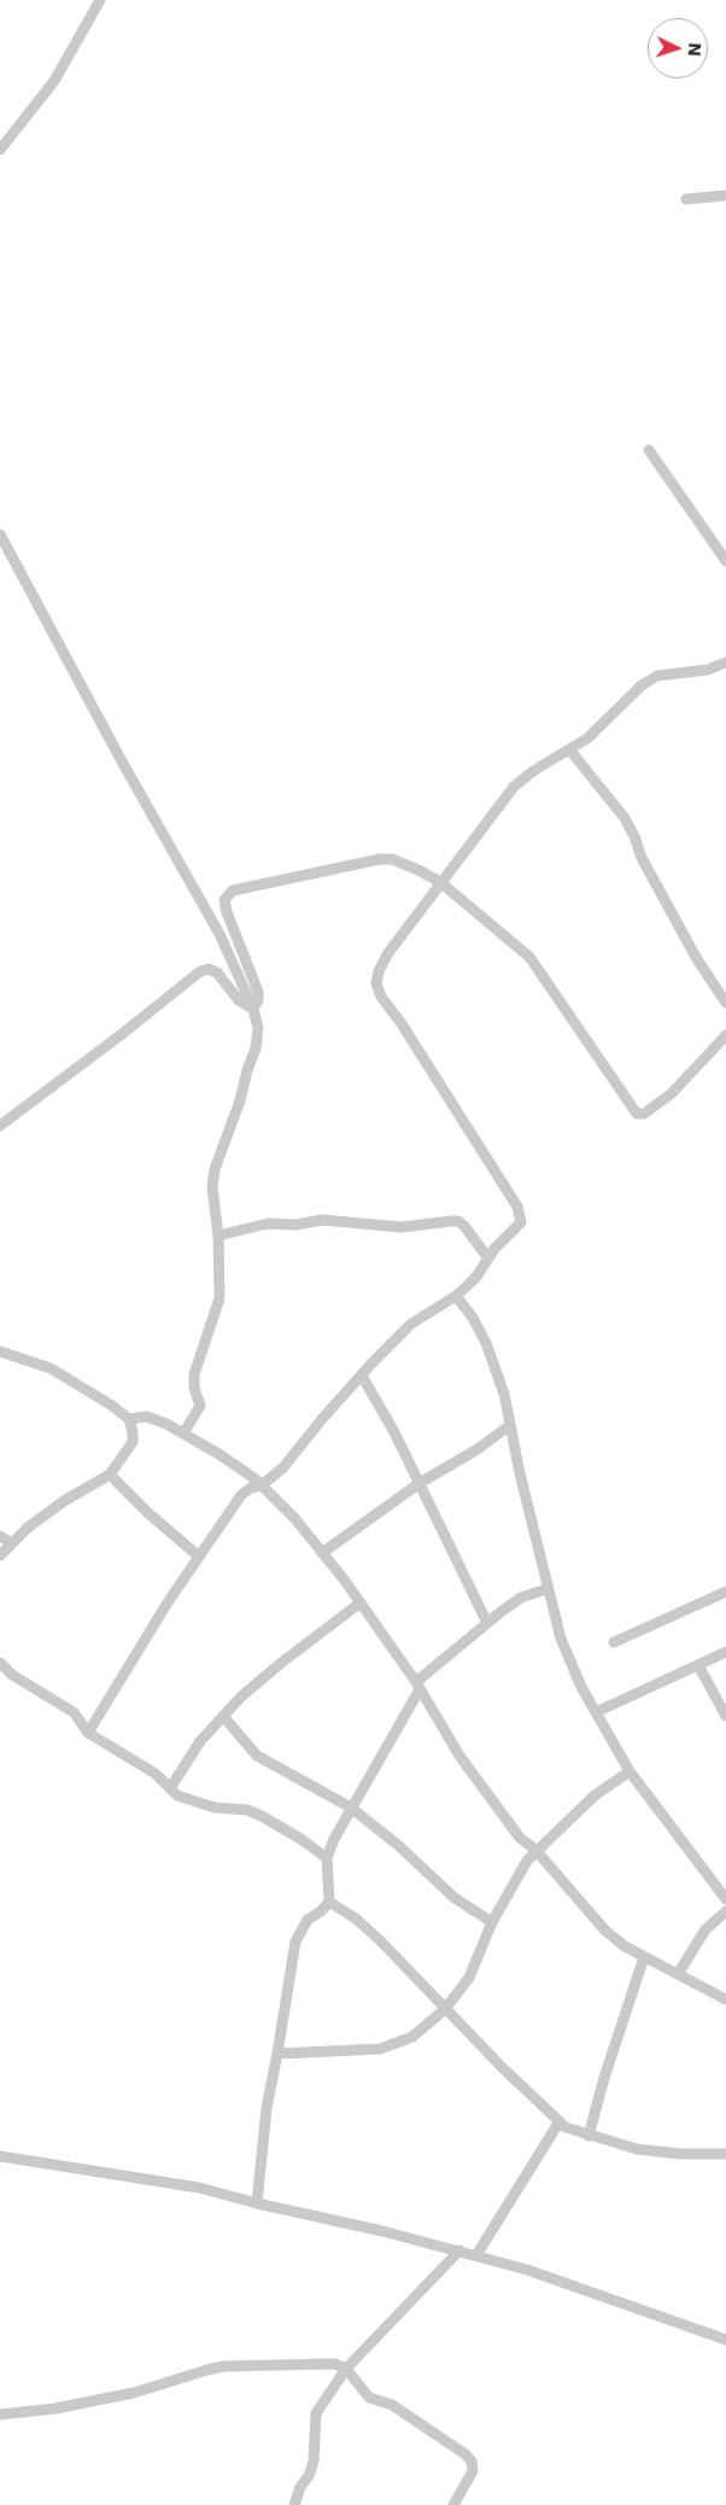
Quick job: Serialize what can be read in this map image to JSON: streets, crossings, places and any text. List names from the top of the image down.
{
  "north": "right"
}
